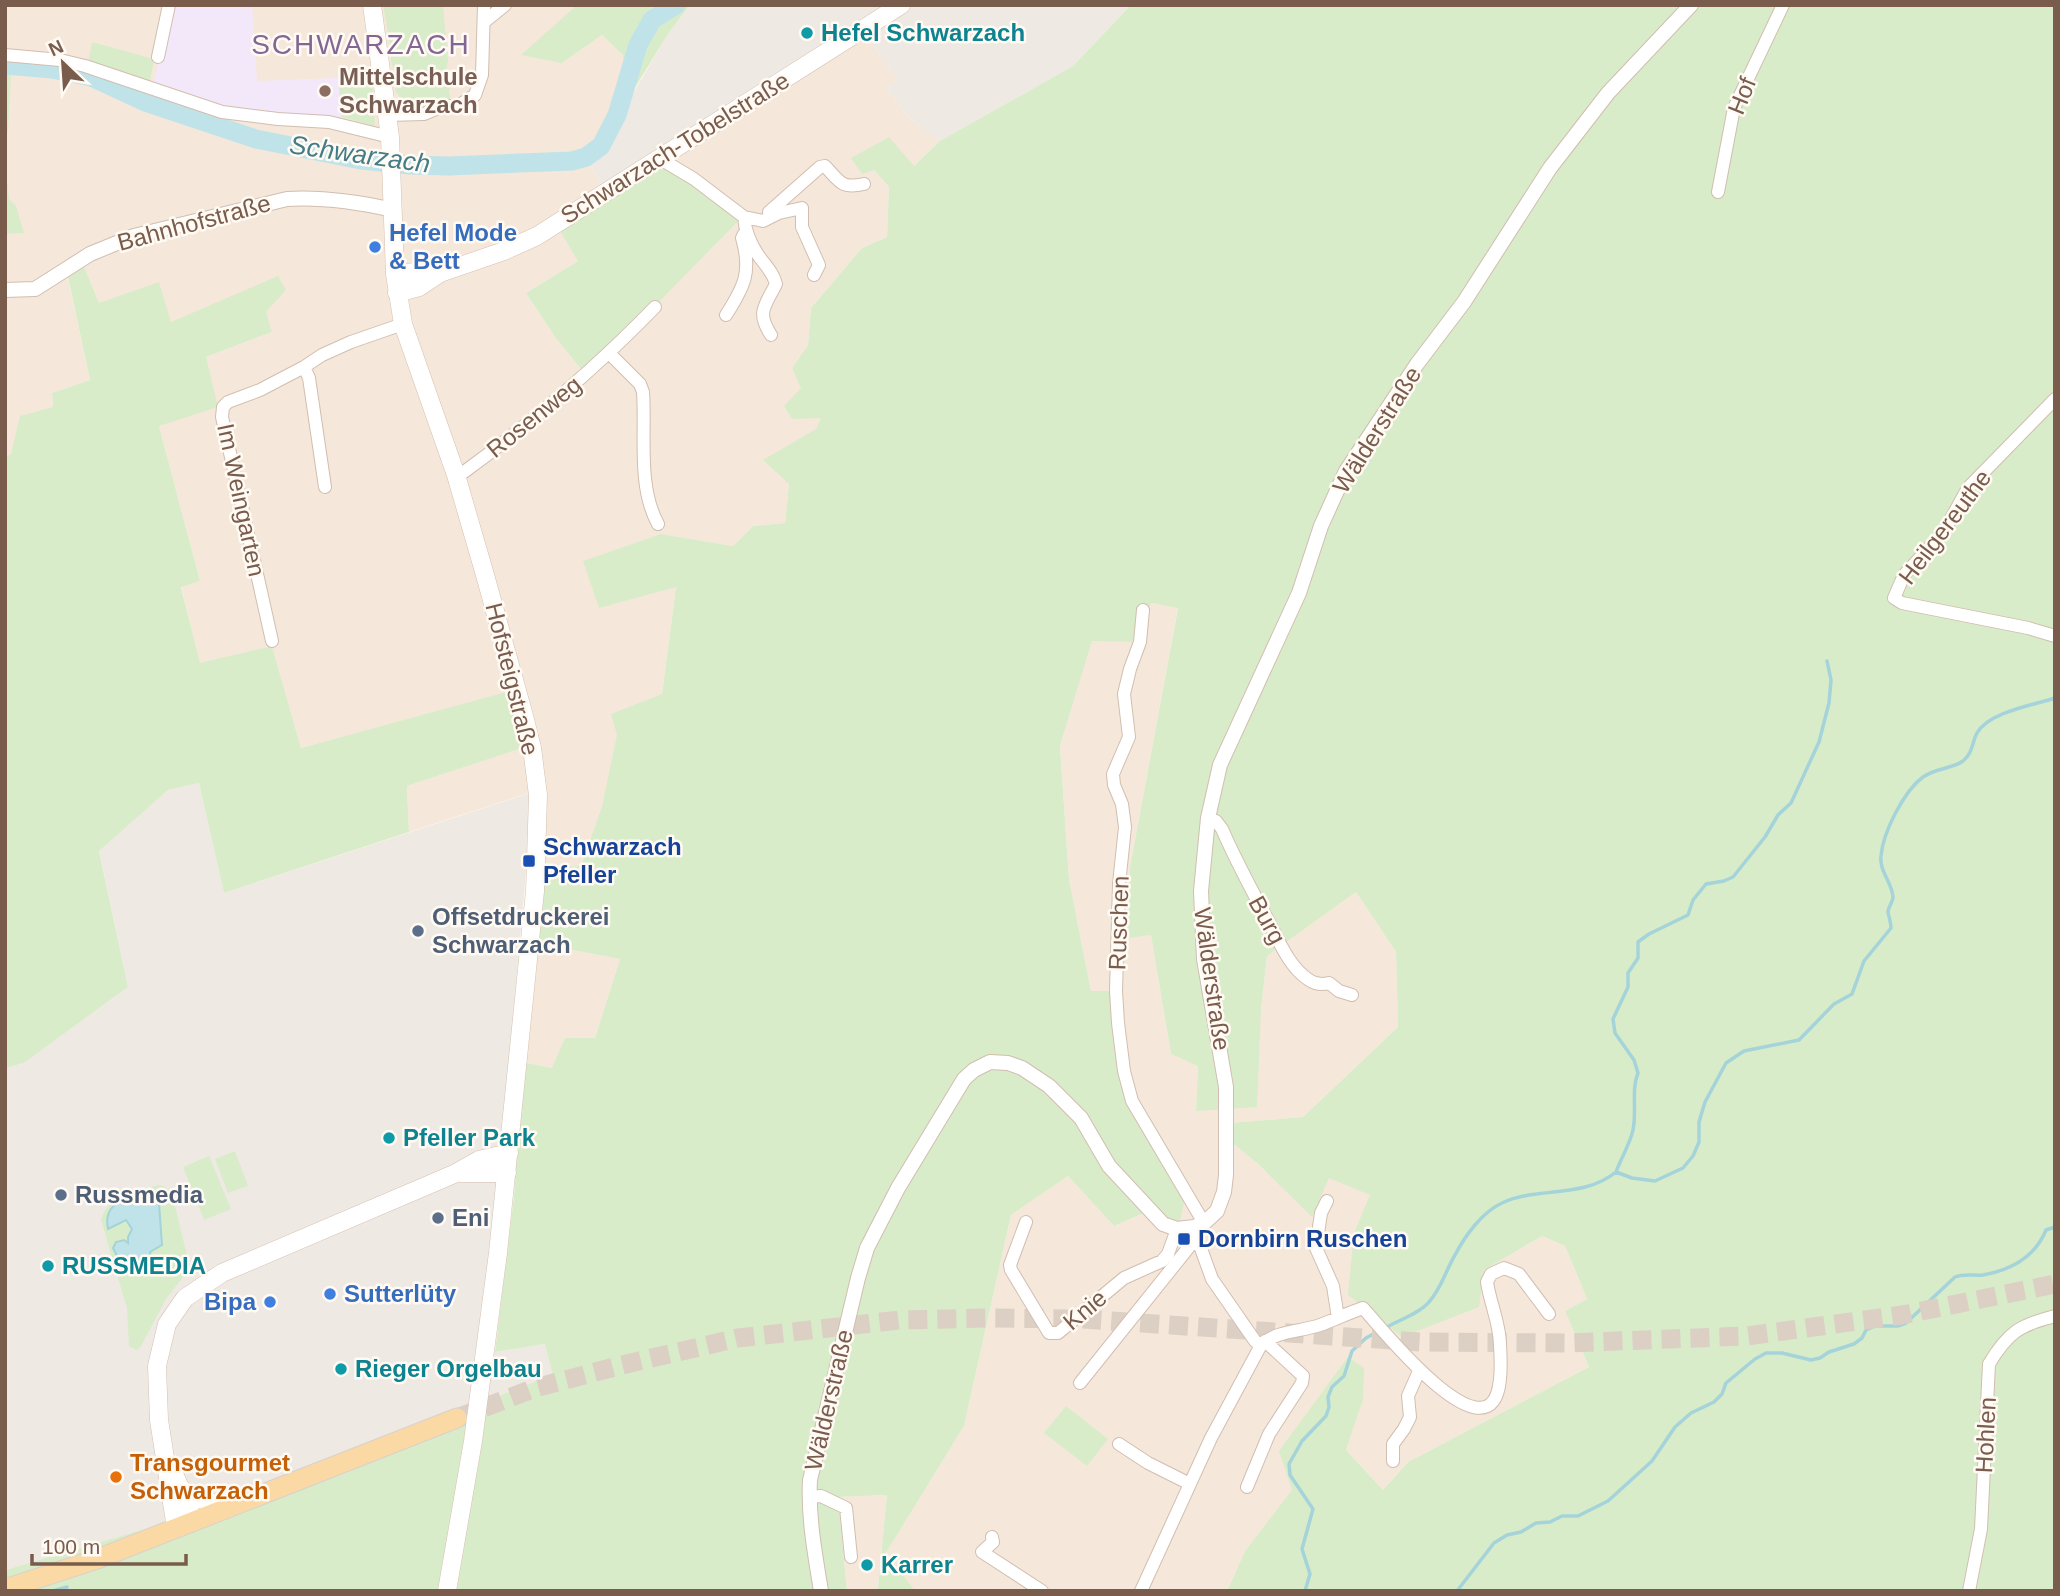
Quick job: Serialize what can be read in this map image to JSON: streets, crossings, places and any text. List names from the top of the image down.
{
  "streets": {
    "main road": ["Schwarzach-Tobelstraße", "Hofsteigstraße"],
    "street": [
      "Hof",
      "Bahnhofstraße",
      "Rosenweg",
      "Wälderstraße",
      "Im Weingarten",
      "Heilgereuthe",
      "Burg",
      "Ruschen",
      "Knie",
      "Hohlen"
    ]
  },
  "crossings": [
    ["Schwarzach-Tobelstraße", "Hofsteigstraße"],
    ["Bahnhofstraße", "Hofsteigstraße"],
    ["Rosenweg", "Hofsteigstraße"],
    ["Wälderstraße", "Burg"],
    ["Wälderstraße", "Ruschen"],
    ["Wälderstraße", "Knie"],
    ["Im Weingarten", "Hofsteigstraße"],
    ["Ruschen", "Knie"]
  ],
  "districts": ["SCHWARZACH"],
  "water": ["Schwarzach"],
  "places": {
    "other": [
      "Hefel Schwarzach",
      "Mittelschule Schwarzach",
      "Hefel Mode & Bett",
      "Offsetdruckerei Schwarzach",
      "Pfeller Park",
      "Russmedia",
      "Eni",
      "RUSSMEDIA",
      "Sutterlüty",
      "Bipa",
      "Rieger Orgelbau",
      "Transgourmet Schwarzach",
      "Karrer"
    ],
    "transit": ["Schwarzach Pfeller", "Dornbirn Ruschen"]
  },
  "scale_bar": "100 m",
  "north": "top left"
}
